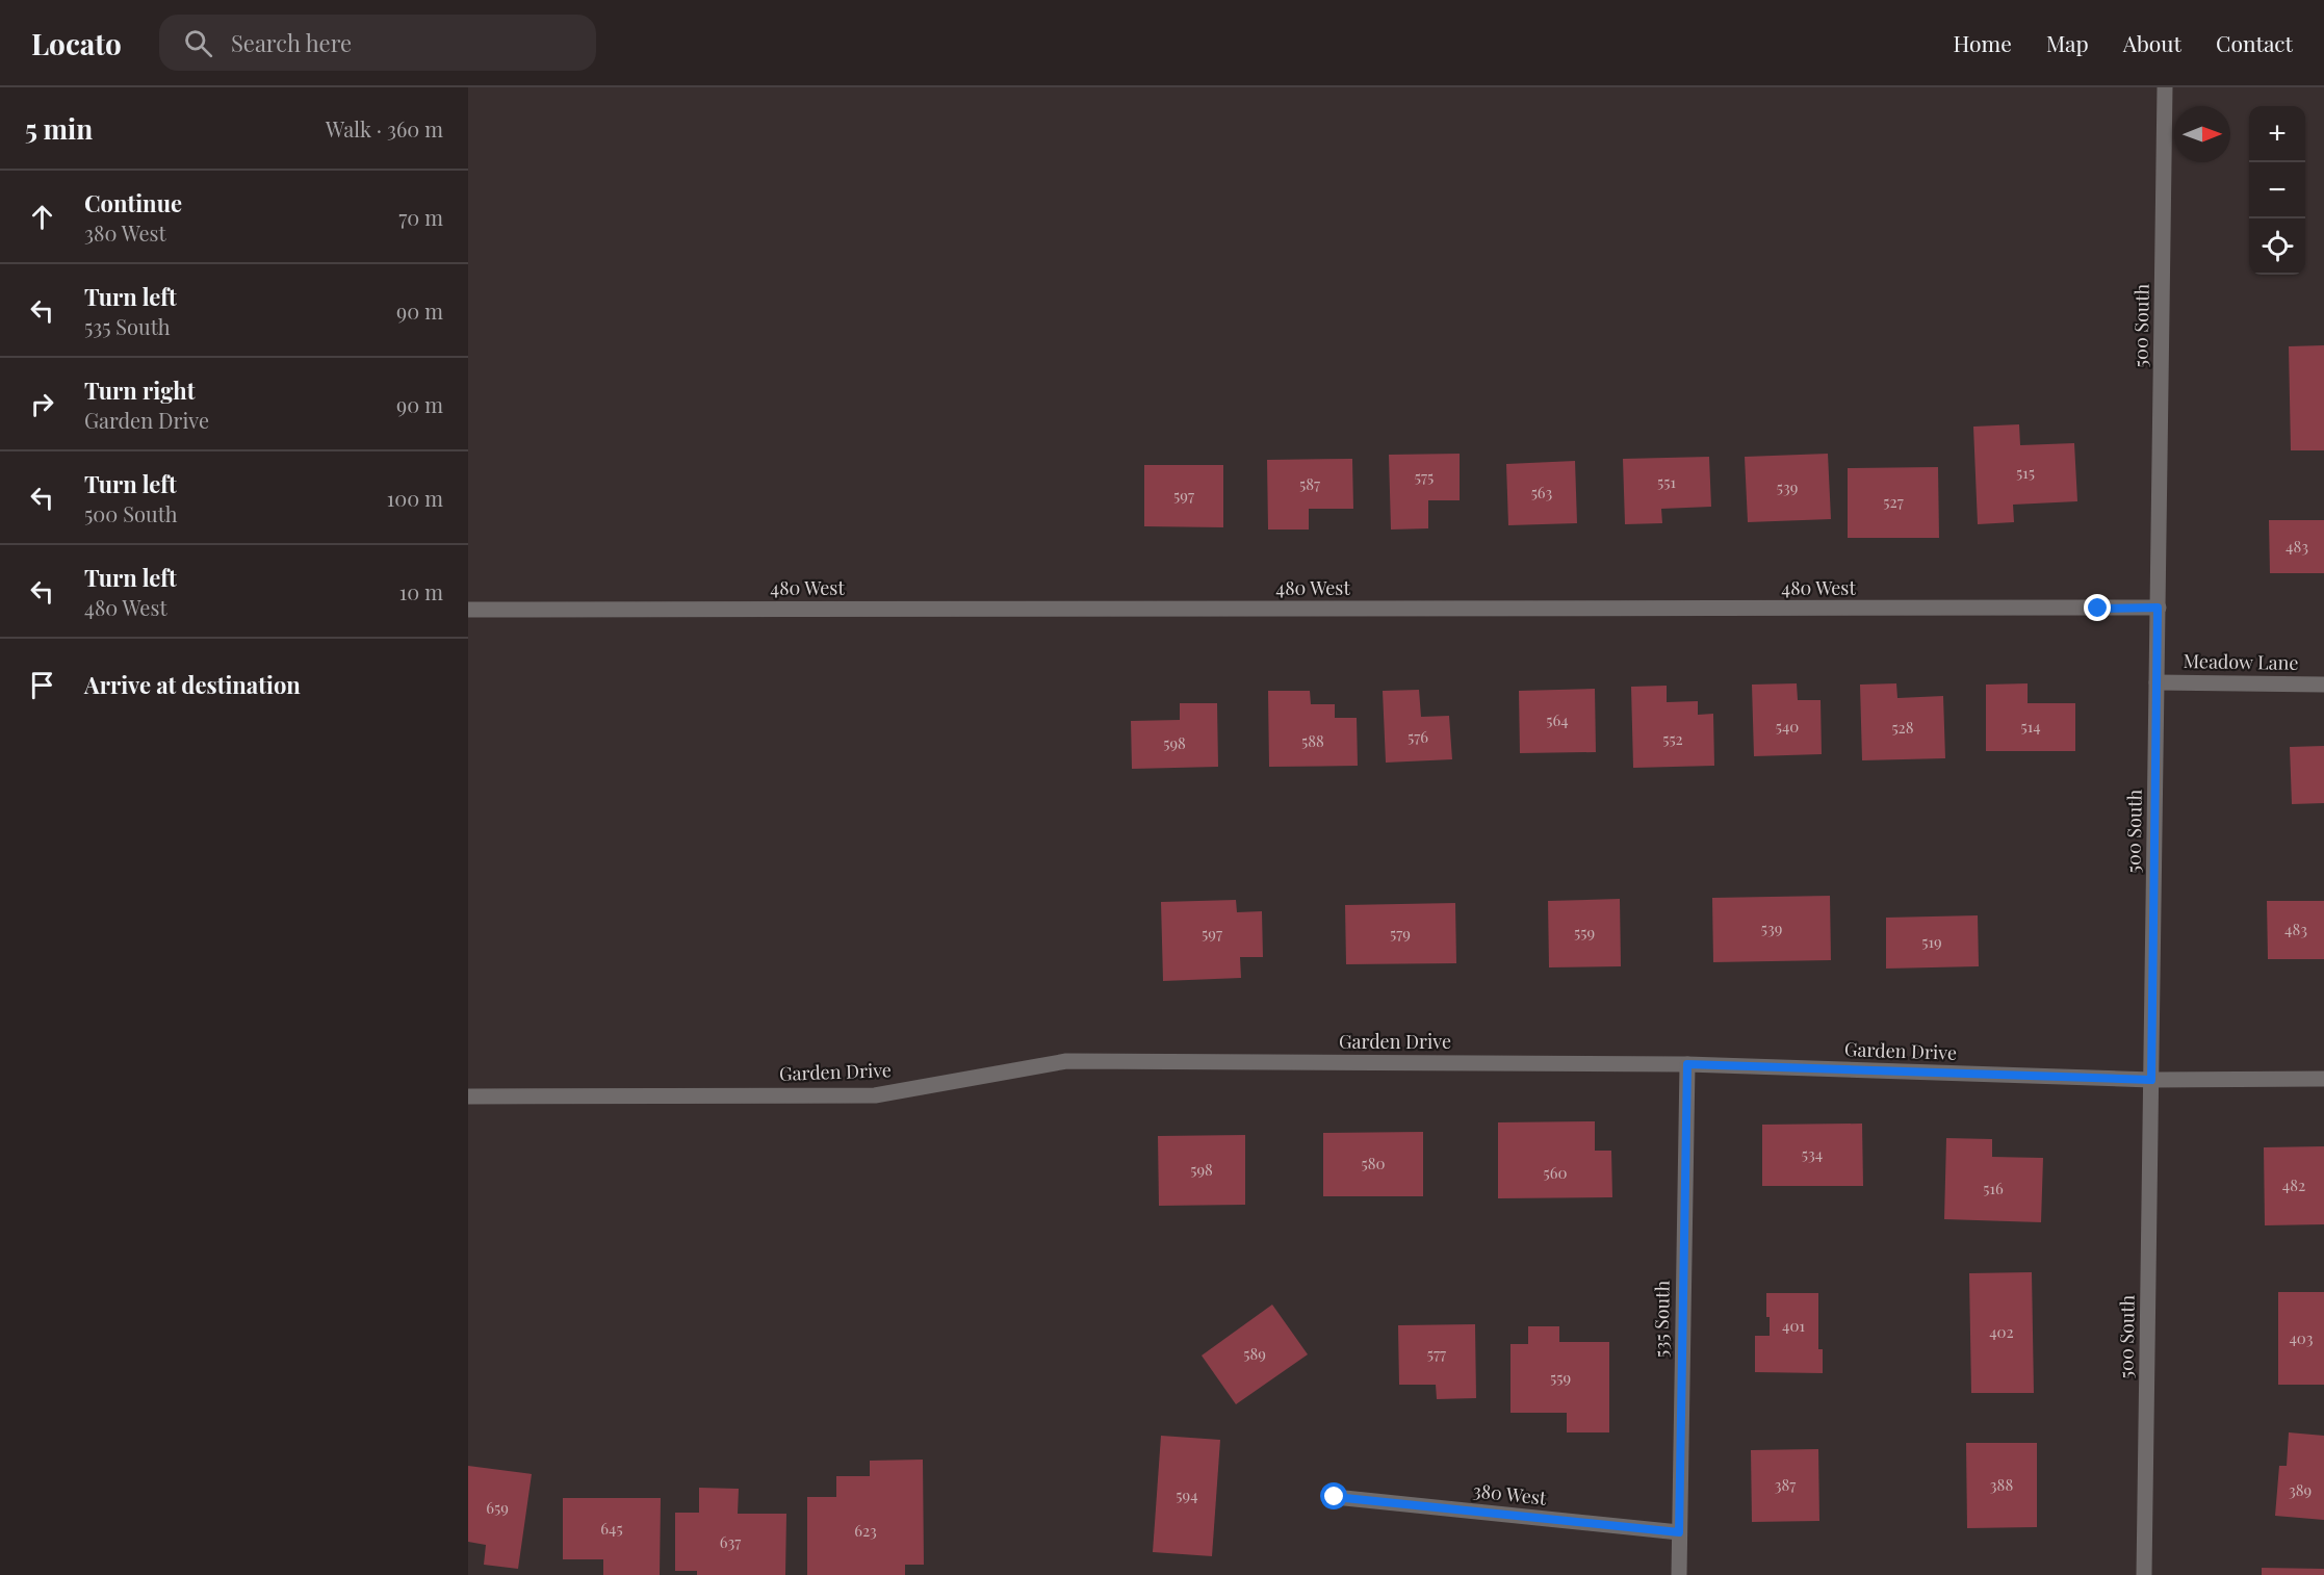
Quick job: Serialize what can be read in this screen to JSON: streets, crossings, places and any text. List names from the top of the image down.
{
  "streets": {
    "street": [
      "500 South",
      "480 West",
      "Meadow Lane",
      "Garden Drive",
      "535 South",
      "380 West"
    ]
  },
  "crossings": [
    ["500 South", "480 West"],
    ["500 South", "Meadow Lane"],
    ["500 South", "Garden Drive"],
    ["Garden Drive", "535 South"],
    ["535 South", "380 West"]
  ],
  "house_numbers": [
    "515",
    "575",
    "551",
    "587",
    "539",
    "563",
    "597",
    "527",
    "483",
    "564",
    "540",
    "514",
    "528",
    "576",
    "552",
    "588",
    "598",
    "539",
    "483",
    "559",
    "597",
    "579",
    "519",
    "534",
    "580",
    "598",
    "560",
    "482",
    "516",
    "401",
    "402",
    "403",
    "589",
    "577",
    "559",
    "387",
    "388",
    "389",
    "594",
    "659",
    "645",
    "623",
    "637"
  ],
  "north": "right",
  "page": {
    "header": "Locato",
    "search": "Search here",
    "nav": [
      "Home",
      "Map",
      "About",
      "Contact"
    ],
    "heading": ["5 min", "Walk · 360 m"],
    "map_buttons": ["+", "−"],
    "list": [
      ["Continue", "380 West", "70 m"],
      ["Turn left", "535 South", "90 m"],
      ["Turn right", "Garden Drive", "90 m"],
      ["Turn left", "500 South", "100 m"],
      ["Turn left", "480 West", "10 m"],
      "Arrive at destination"
    ]
  }
}
